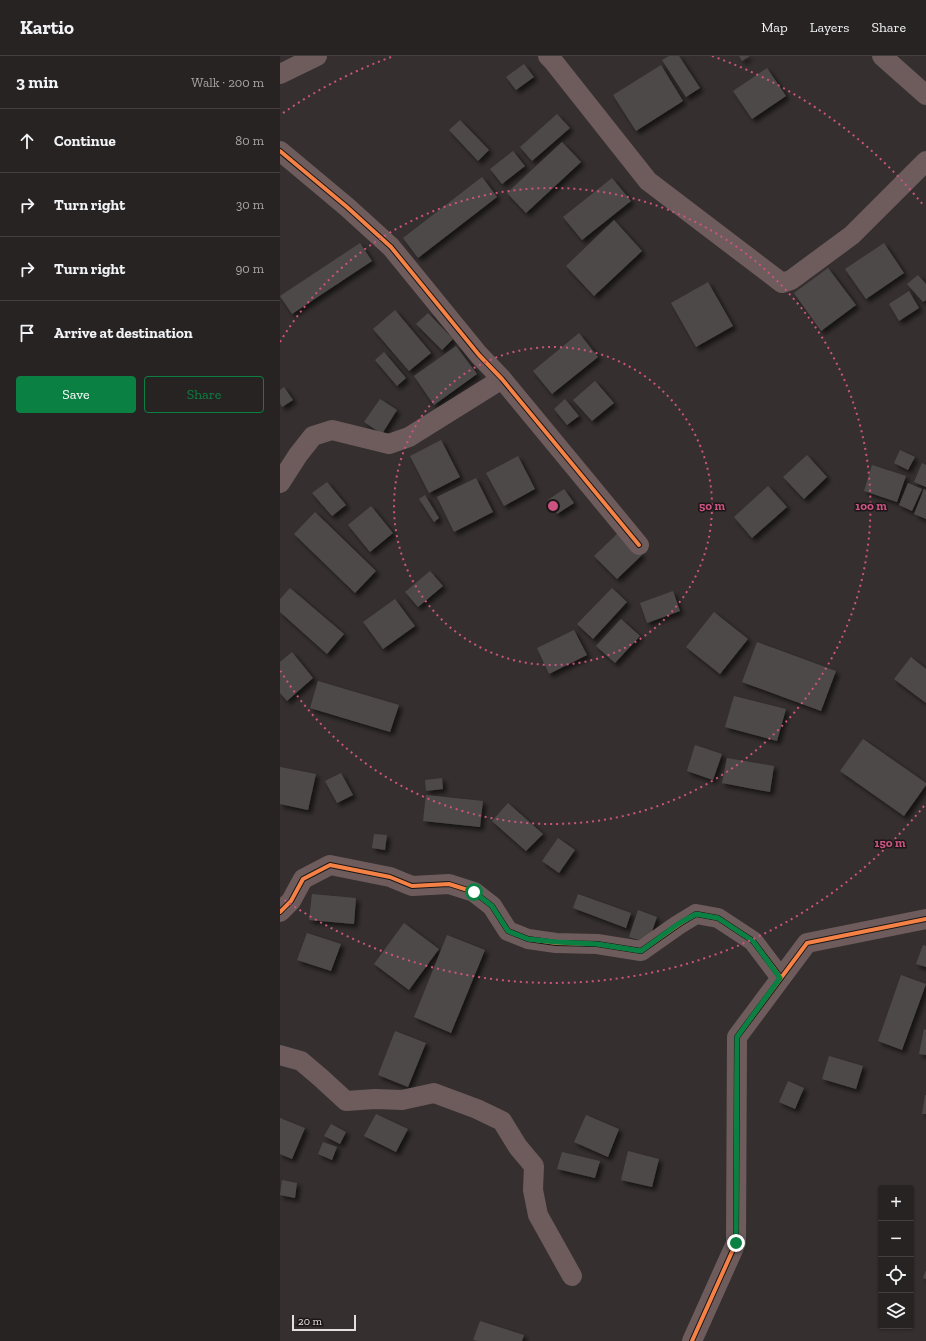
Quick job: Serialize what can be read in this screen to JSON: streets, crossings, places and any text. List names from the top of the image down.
{
  "scale_bar": "20 m",
  "page": {
    "header": "Kartio",
    "nav": ["Map", "Layers", "Share"],
    "heading": ["3 min", "Walk · 200 m"],
    "list": [
      ["Continue", "80 m"],
      ["Turn right", "30 m"],
      ["Turn right", "90 m"],
      "Arrive at destination"
    ],
    "buttons": ["Save", "Share"],
    "map_buttons": ["+", "−"],
    "scale": "20 m"
  },
  "rings": ["50 m", "100 m", "150 m"]
}
